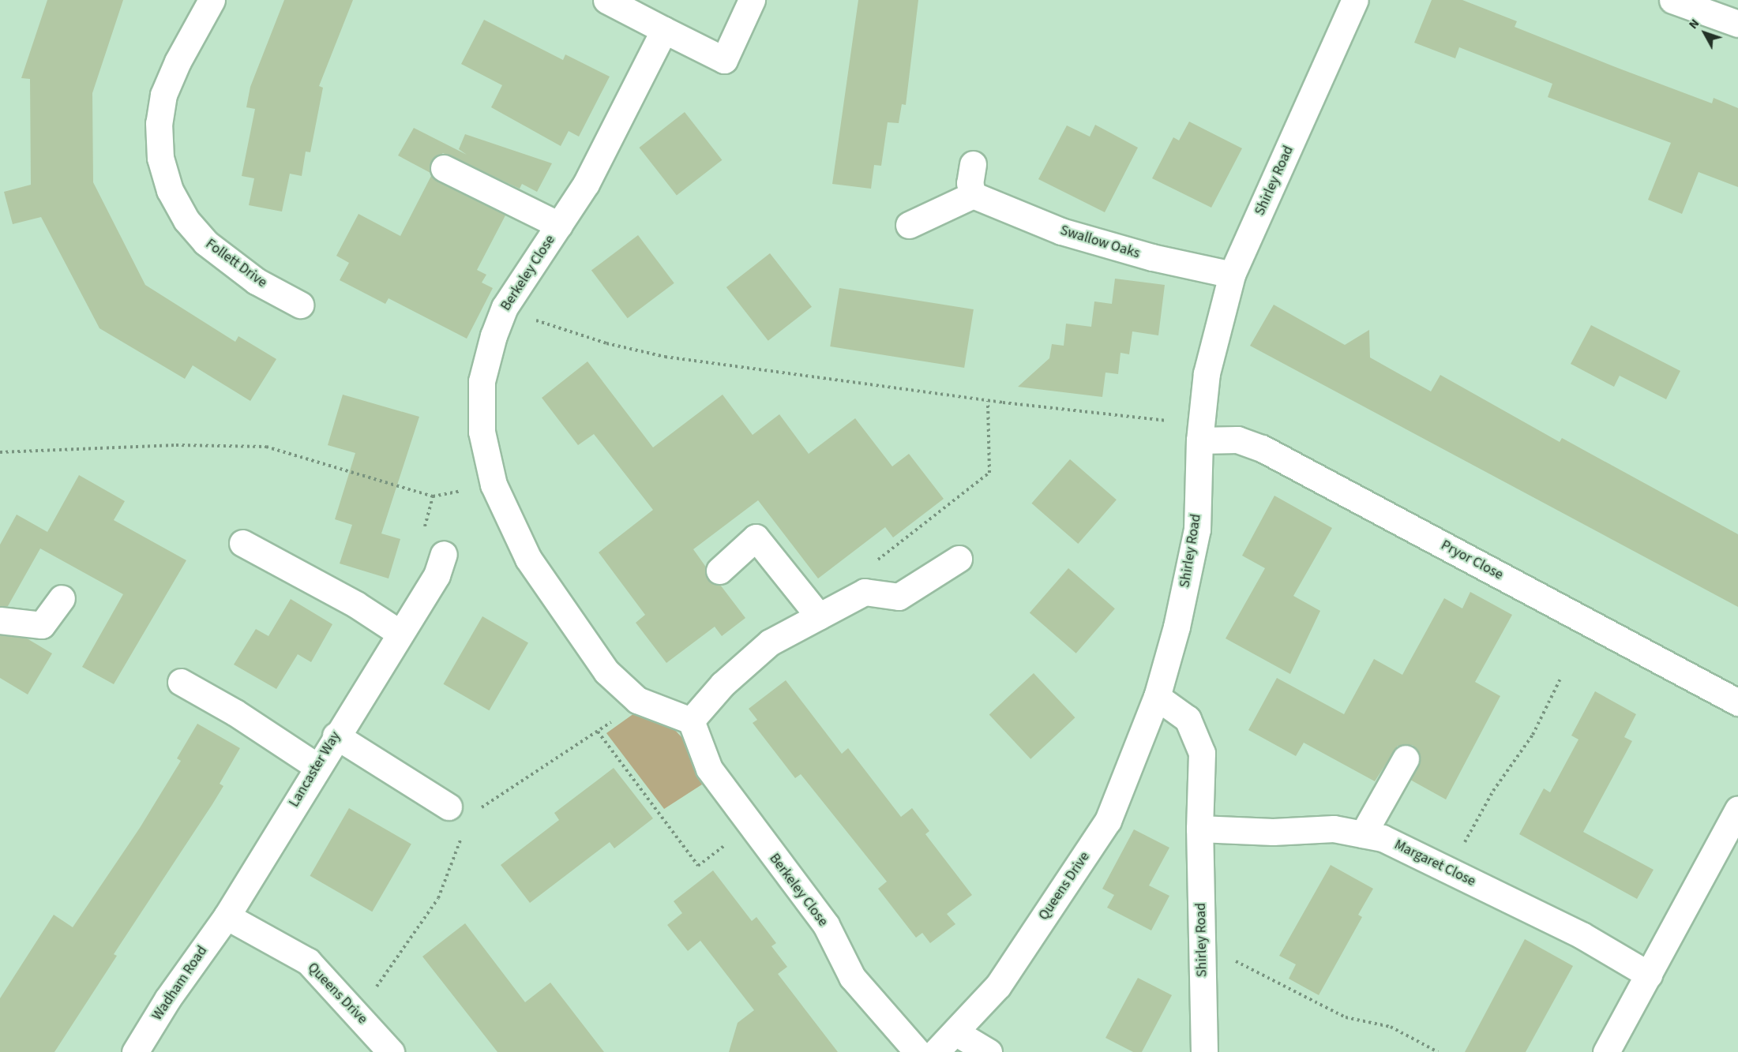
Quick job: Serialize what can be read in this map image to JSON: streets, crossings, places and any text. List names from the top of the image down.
{
  "streets": {
    "street": [
      "Shirley Road",
      "Swallow Oaks",
      "Follett Drive",
      "Berkeley Close",
      "Pryor Close",
      "Lancaster Way",
      "Margaret Close",
      "Queens Drive",
      "Wadham Road"
    ]
  },
  "crossings": [
    ["Shirley Road", "Swallow Oaks"],
    ["Shirley Road", "Pryor Close"],
    ["Shirley Road", "Margaret Close"],
    ["Shirley Road", "Queens Drive"],
    ["Lancaster Way", "Queens Drive"],
    ["Lancaster Way", "Wadham Road"],
    ["Queens Drive", "Wadham Road"]
  ],
  "north": "top left"
}
